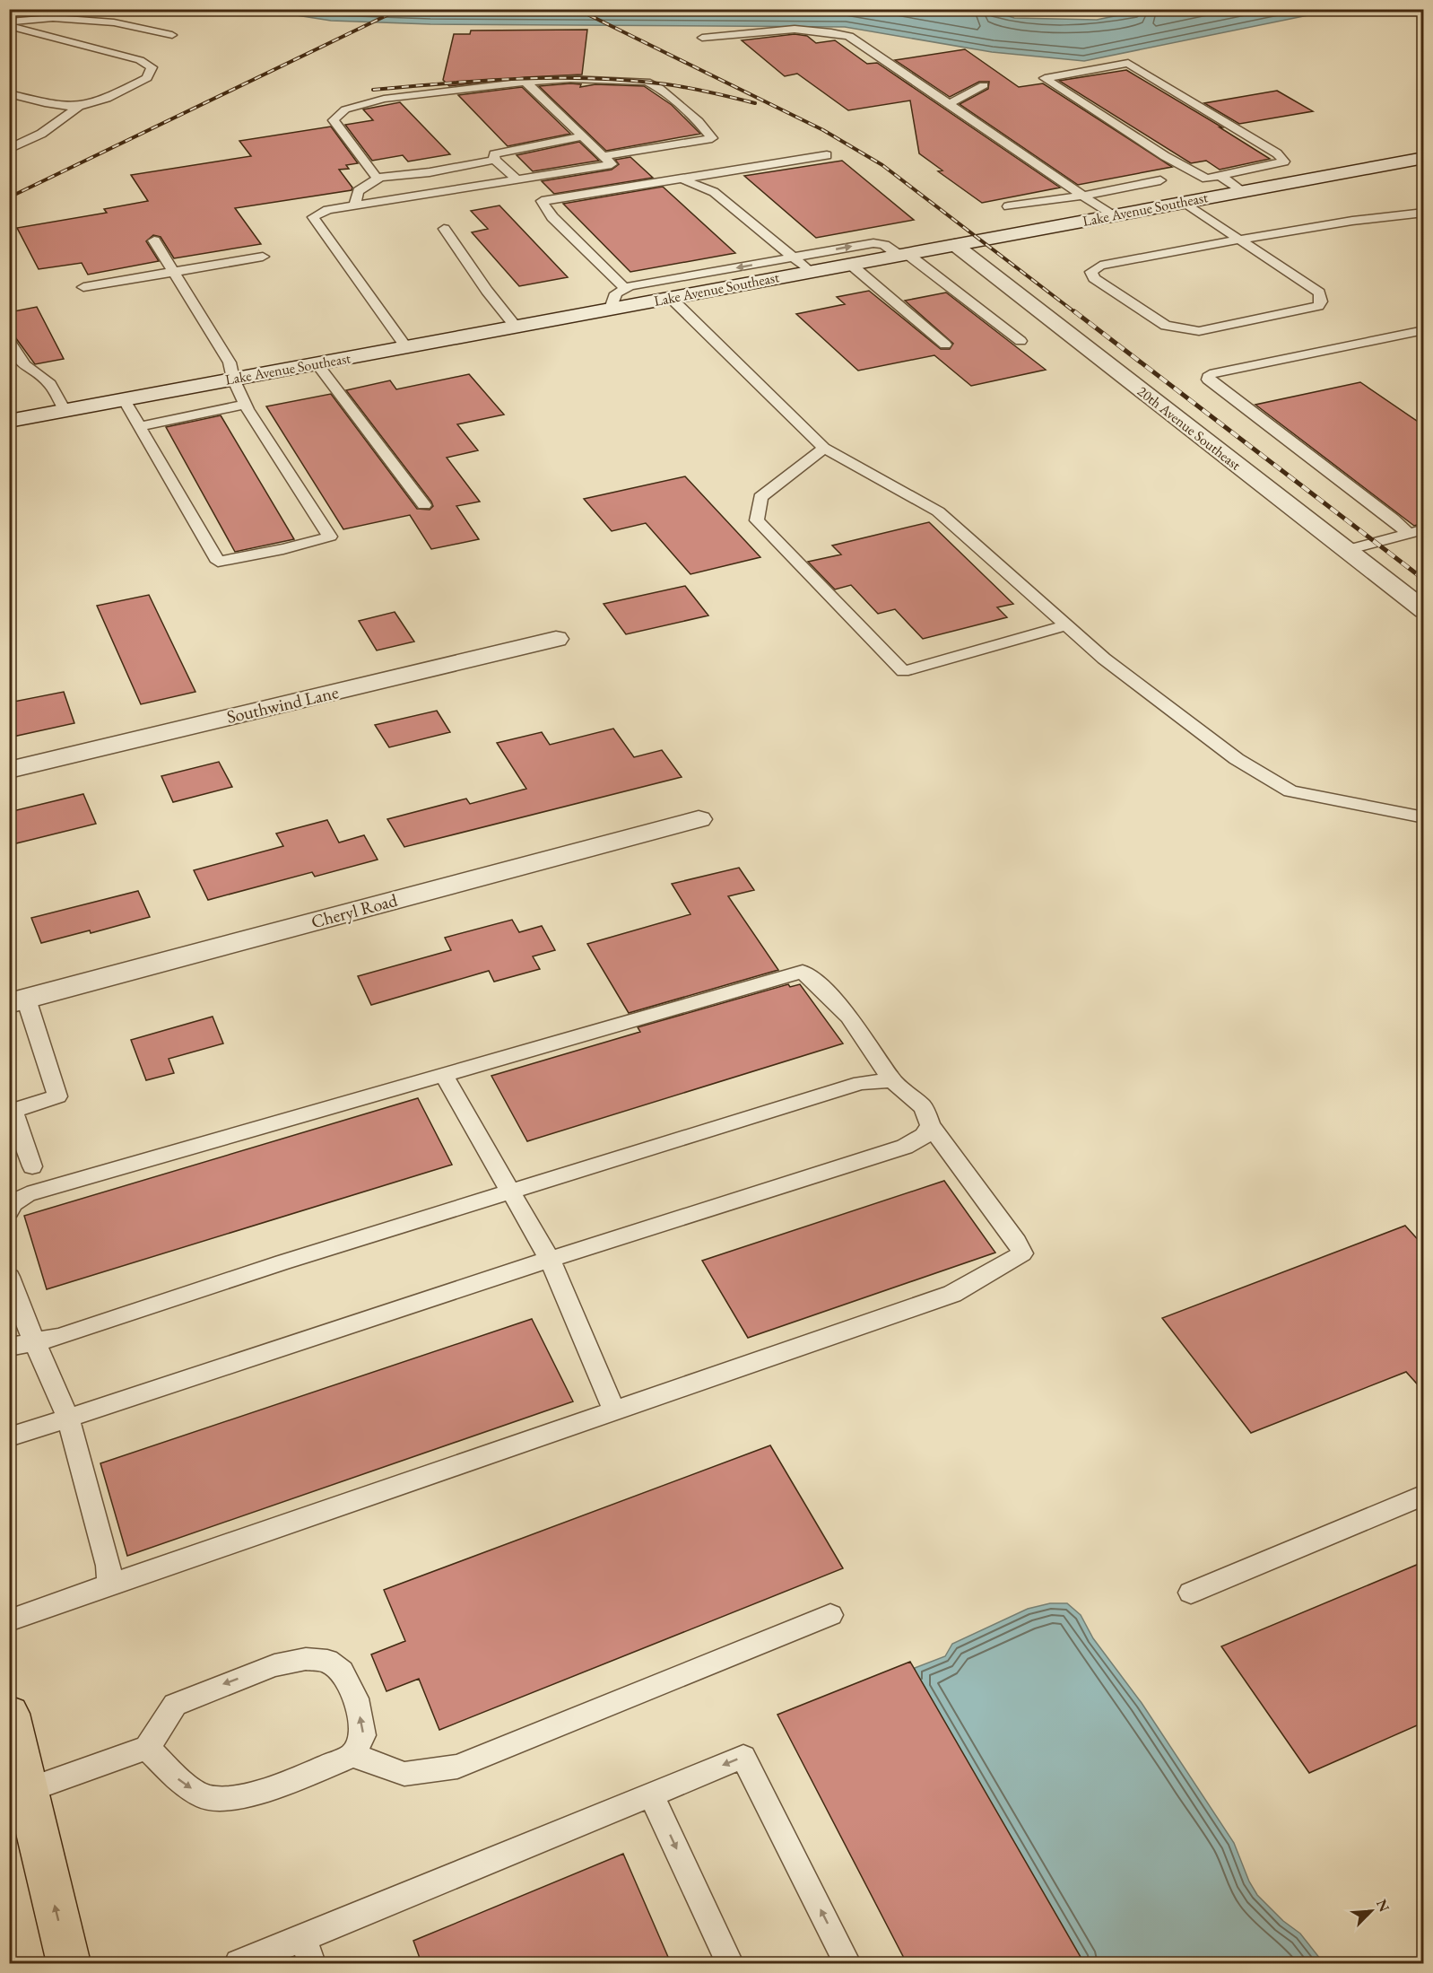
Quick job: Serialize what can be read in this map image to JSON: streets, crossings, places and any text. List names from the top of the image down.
{
  "streets": {
    "street": [
      "Lake Avenue Southeast",
      "20th Avenue Southeast",
      "Southwind Lane",
      "Cheryl Road"
    ]
  },
  "crossings": [
    ["Lake Avenue Southeast", "20th Avenue Southeast"]
  ],
  "north": "top right"
}
